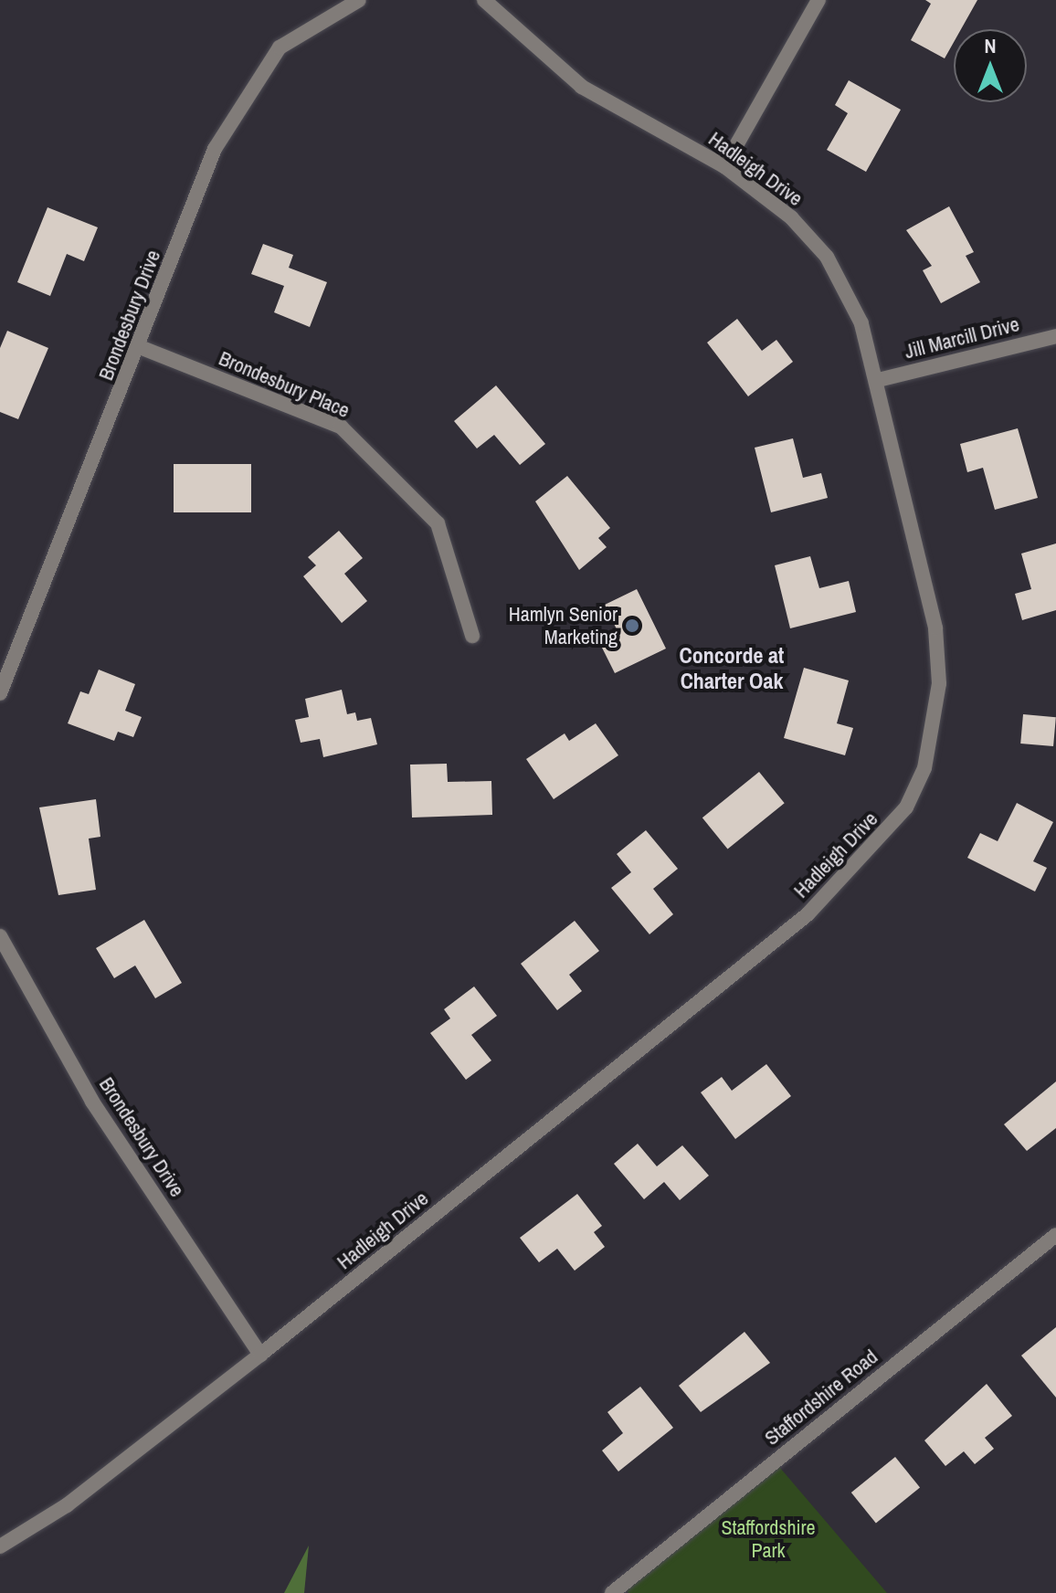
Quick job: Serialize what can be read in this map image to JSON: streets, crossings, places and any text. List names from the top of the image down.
{
  "streets": {
    "street": [
      "Hadleigh Drive",
      "Brondesbury Drive",
      "Jill Marcill Drive",
      "Brondesbury Place",
      "Staffordshire Road"
    ]
  },
  "crossings": [
    ["Hadleigh Drive", "Brondesbury Drive"],
    ["Hadleigh Drive", "Jill Marcill Drive"],
    ["Brondesbury Drive", "Brondesbury Place"]
  ],
  "districts": ["Concorde at Charter Oak"],
  "parks": ["Staffordshire Park"],
  "places": ["Hamlyn Senior Marketing"],
  "north": "top"
}
